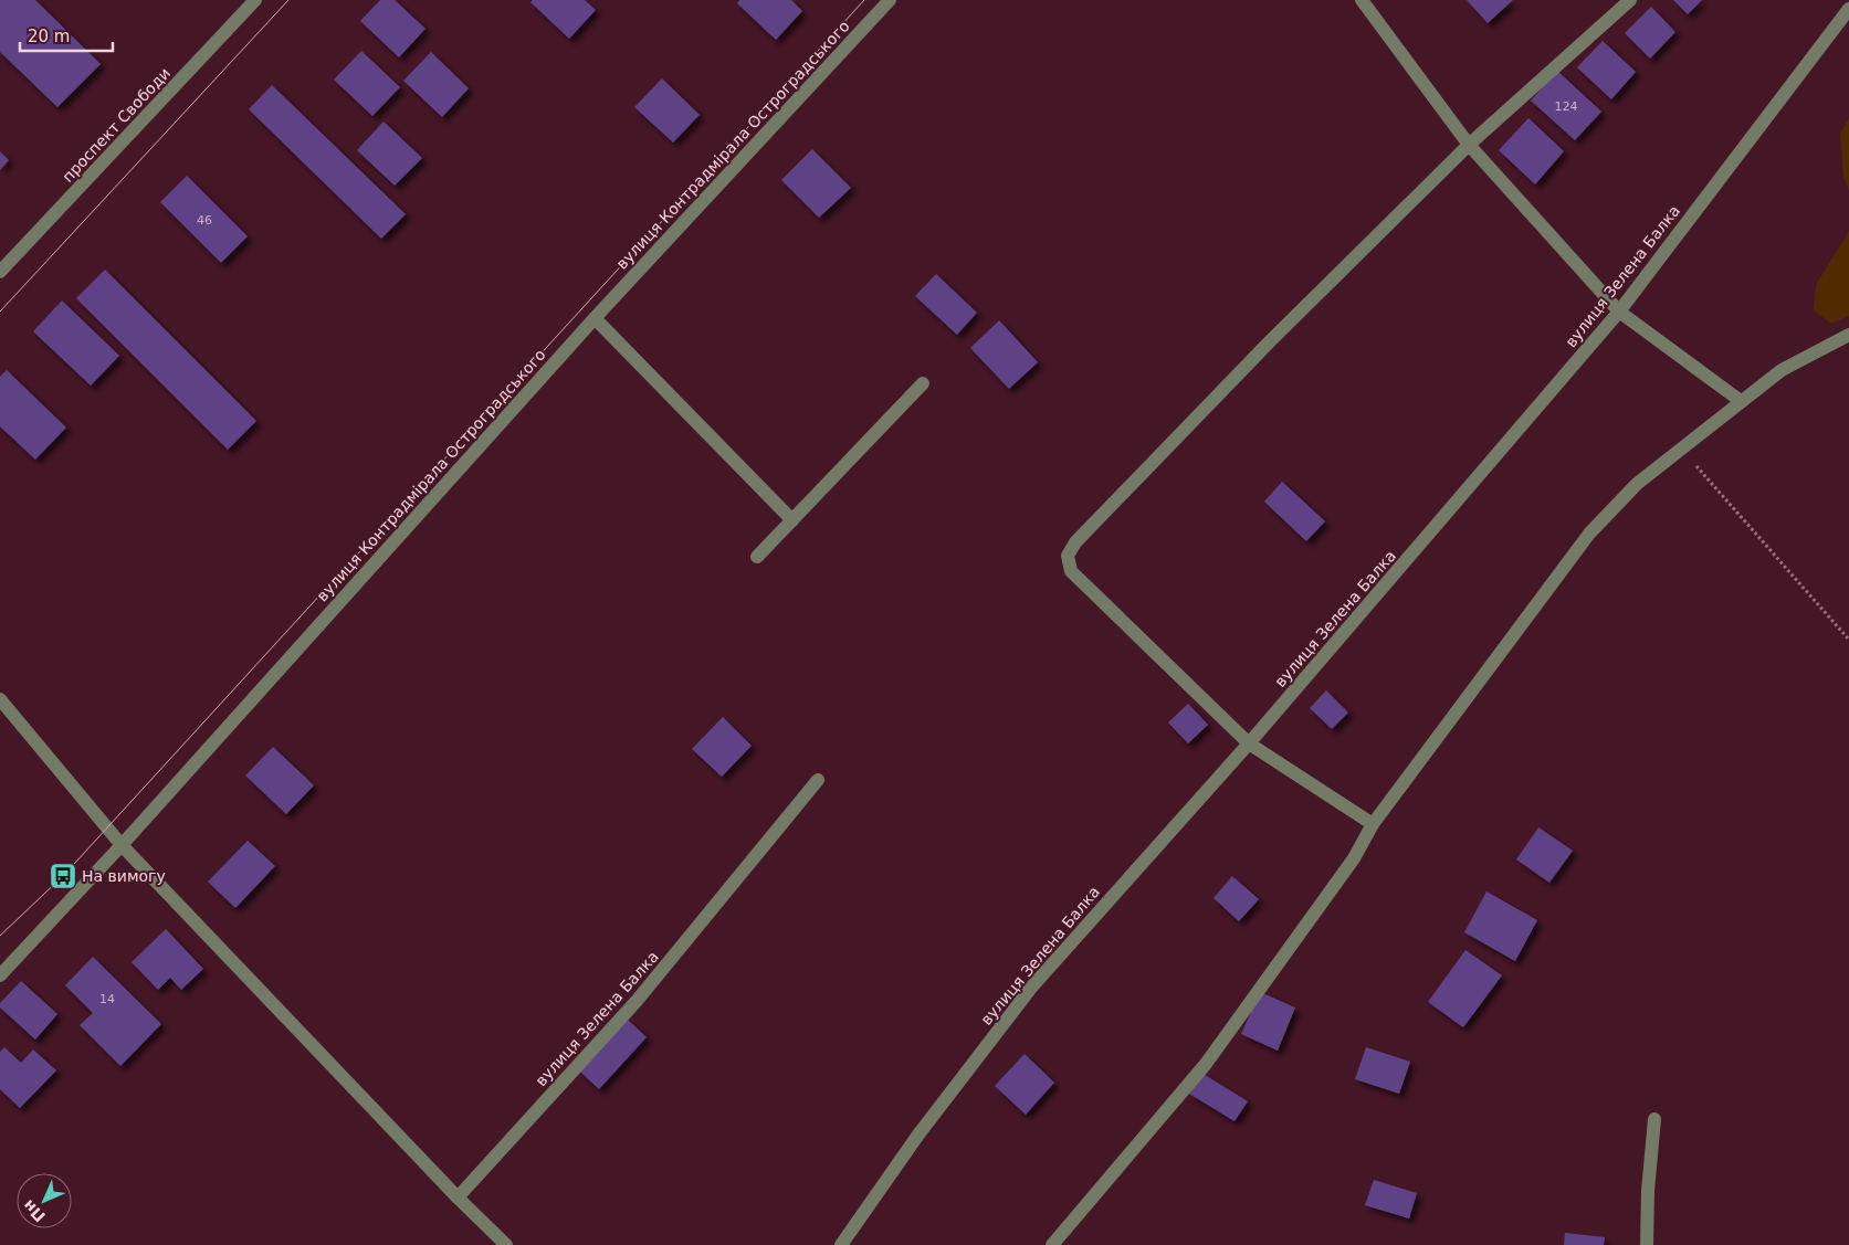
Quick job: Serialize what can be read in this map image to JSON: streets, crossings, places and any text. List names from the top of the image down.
{
  "streets": {
    "street": ["проспект Свободи", "вулиця Контрадмірала Остроградського", "вулиця Зелена Балка"]
  },
  "places": {
    "bus stop": ["На вимогу"]
  },
  "house_numbers": ["124", "46", "14"],
  "scale_bar": "20 m",
  "north": "bottom left"
}
